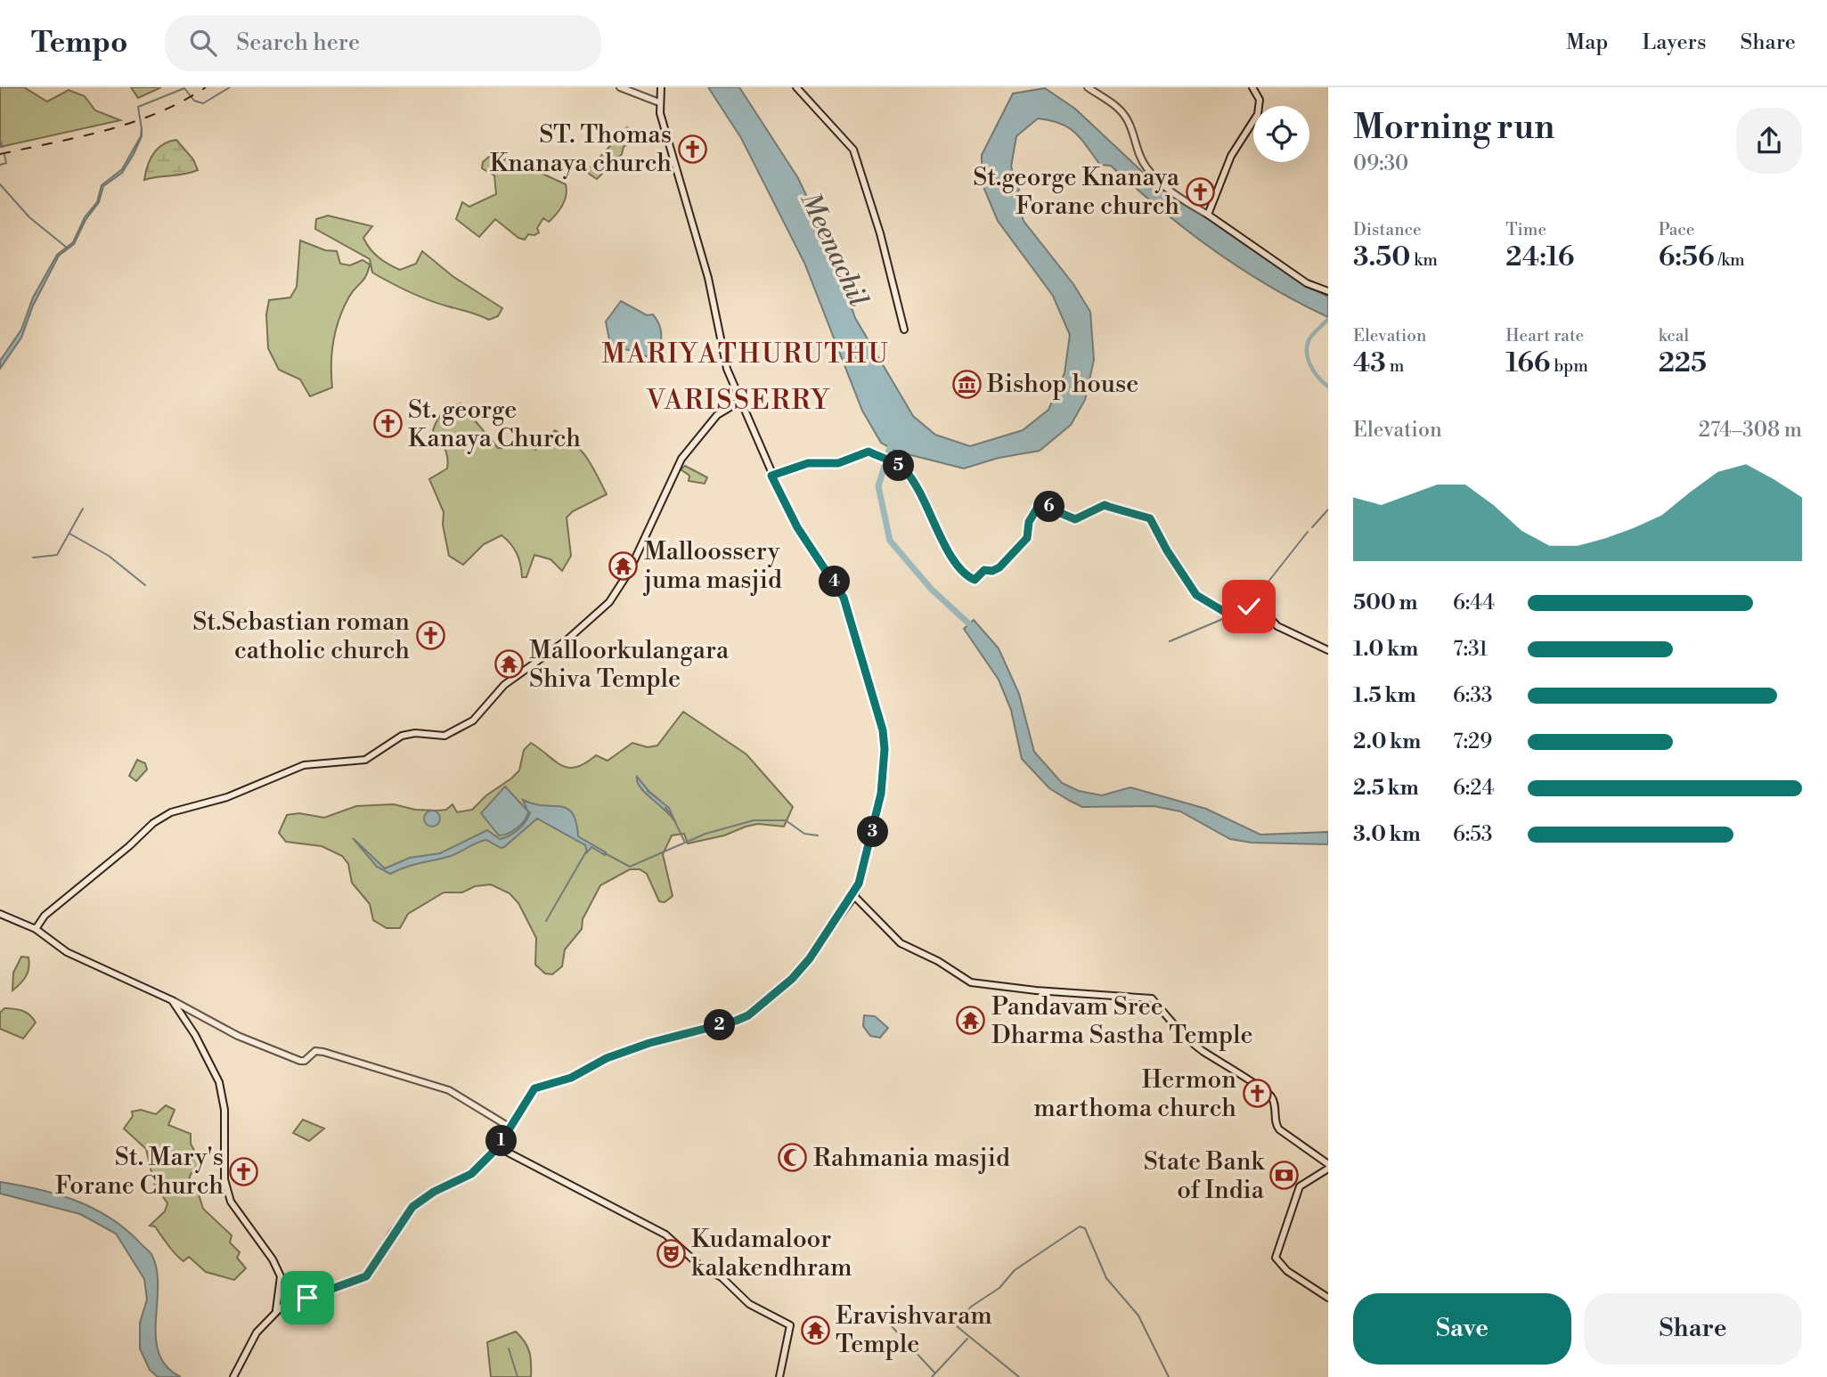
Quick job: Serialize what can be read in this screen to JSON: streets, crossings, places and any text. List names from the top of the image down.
{
  "districts": ["MARIYATHURUTHU", "VARISSERRY"],
  "water": ["Meenachil"],
  "places": {
    "church": [
      "ST. Thomas Knanaya church",
      "St.george Knanaya Forane church",
      "St. george Kanaya Church",
      "St.Sebastian roman catholic church",
      "Hermon marthoma church",
      "St. Mary's Forane Church"
    ],
    "museum": ["Bishop house"],
    "temple": [
      "Malloossery juma masjid",
      "Malloorkulangara Shiva Temple",
      "Pandavam Sree Dharma Sastha Temple",
      "Eravishvaram Temple"
    ],
    "mosque": ["Rahmania masjid"],
    "bank": ["State Bank of India"],
    "theatre": ["Kudamaloor kalakendhram"]
  },
  "page": {
    "header": "Tempo",
    "search": "Search here",
    "nav": ["Map", "Layers", "Share"],
    "heading": ["Morning run", "09:30"],
    "stats": [
      ["Distance", "3.50 km"],
      ["Time", "24:16"],
      ["Pace", "6:56 /km"],
      ["Elevation", "43 m"],
      ["Heart rate", "166 bpm"],
      ["kcal", "225"]
    ],
    "chart": ["Elevation", "274–308 m"],
    "pins": [
      "5",
      "6",
      "4",
      "3",
      "2",
      "1"
    ],
    "list": [
      {
        "name": "500 m",
        "note": "6:44"
      },
      {
        "name": "1.0 km",
        "note": "7:31"
      },
      {
        "name": "1.5 km",
        "note": "6:33"
      },
      {
        "name": "2.0 km",
        "note": "7:29"
      },
      {
        "name": "2.5 km",
        "note": "6:24"
      },
      {
        "name": "3.0 km",
        "note": "6:53"
      }
    ],
    "buttons": ["Save", "Share"]
  }
}
